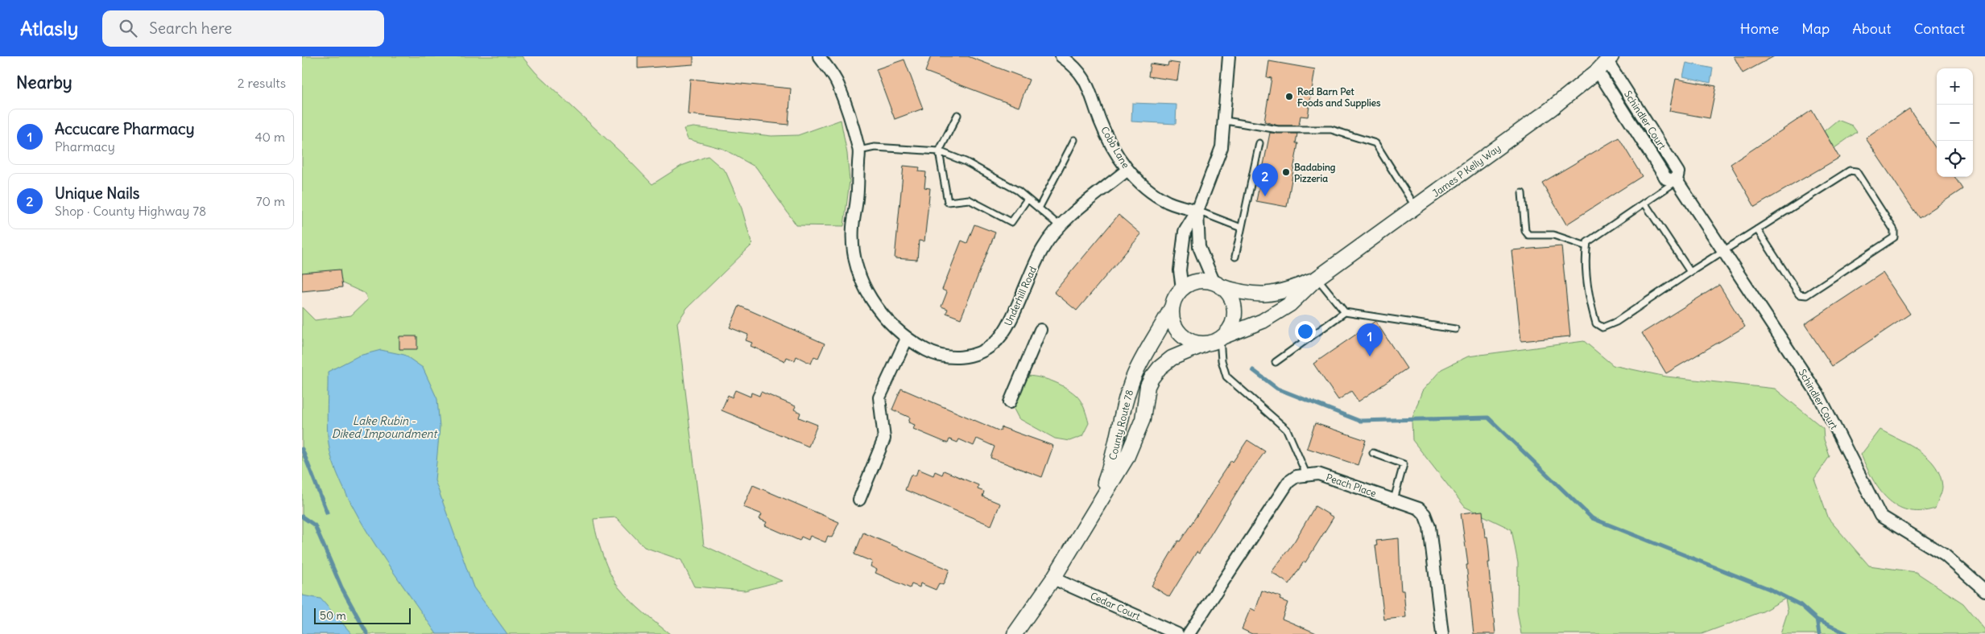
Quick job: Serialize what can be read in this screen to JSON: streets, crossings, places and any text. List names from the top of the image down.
{
  "streets": {
    "street": [
      "Schindler Court",
      "Cobb Lane",
      "James P Kelly Way",
      "Underhill Road",
      "County Route 78",
      "Peach Place",
      "Cedar Court"
    ]
  },
  "crossings": [
    ["Schindler Court", "James P Kelly Way"],
    ["Cobb Lane", "Underhill Road"],
    ["James P Kelly Way", "County Route 78"],
    ["County Route 78", "Cedar Court"]
  ],
  "water": ["Lake Rubin - Diked Impoundment"],
  "places": ["Red Barn Pet Foods and Supplies", "Badabing Pizzeria"],
  "scale_bar": "50 m",
  "page": {
    "header": "Atlasly",
    "search": "Search here",
    "nav": [
      "Home",
      "Map",
      "About",
      "Contact"
    ],
    "heading": ["Nearby", "2 results"],
    "map_buttons": ["+", "−"],
    "list": [
      {
        "mark": "1",
        "name": "Accucare Pharmacy",
        "note": "Pharmacy",
        "value": "40 m"
      },
      {
        "mark": "2",
        "name": "Unique Nails",
        "note": "Shop · County Highway 78",
        "value": "70 m"
      }
    ],
    "pins": ["2", "1"],
    "scale": "50 m"
  }
}
